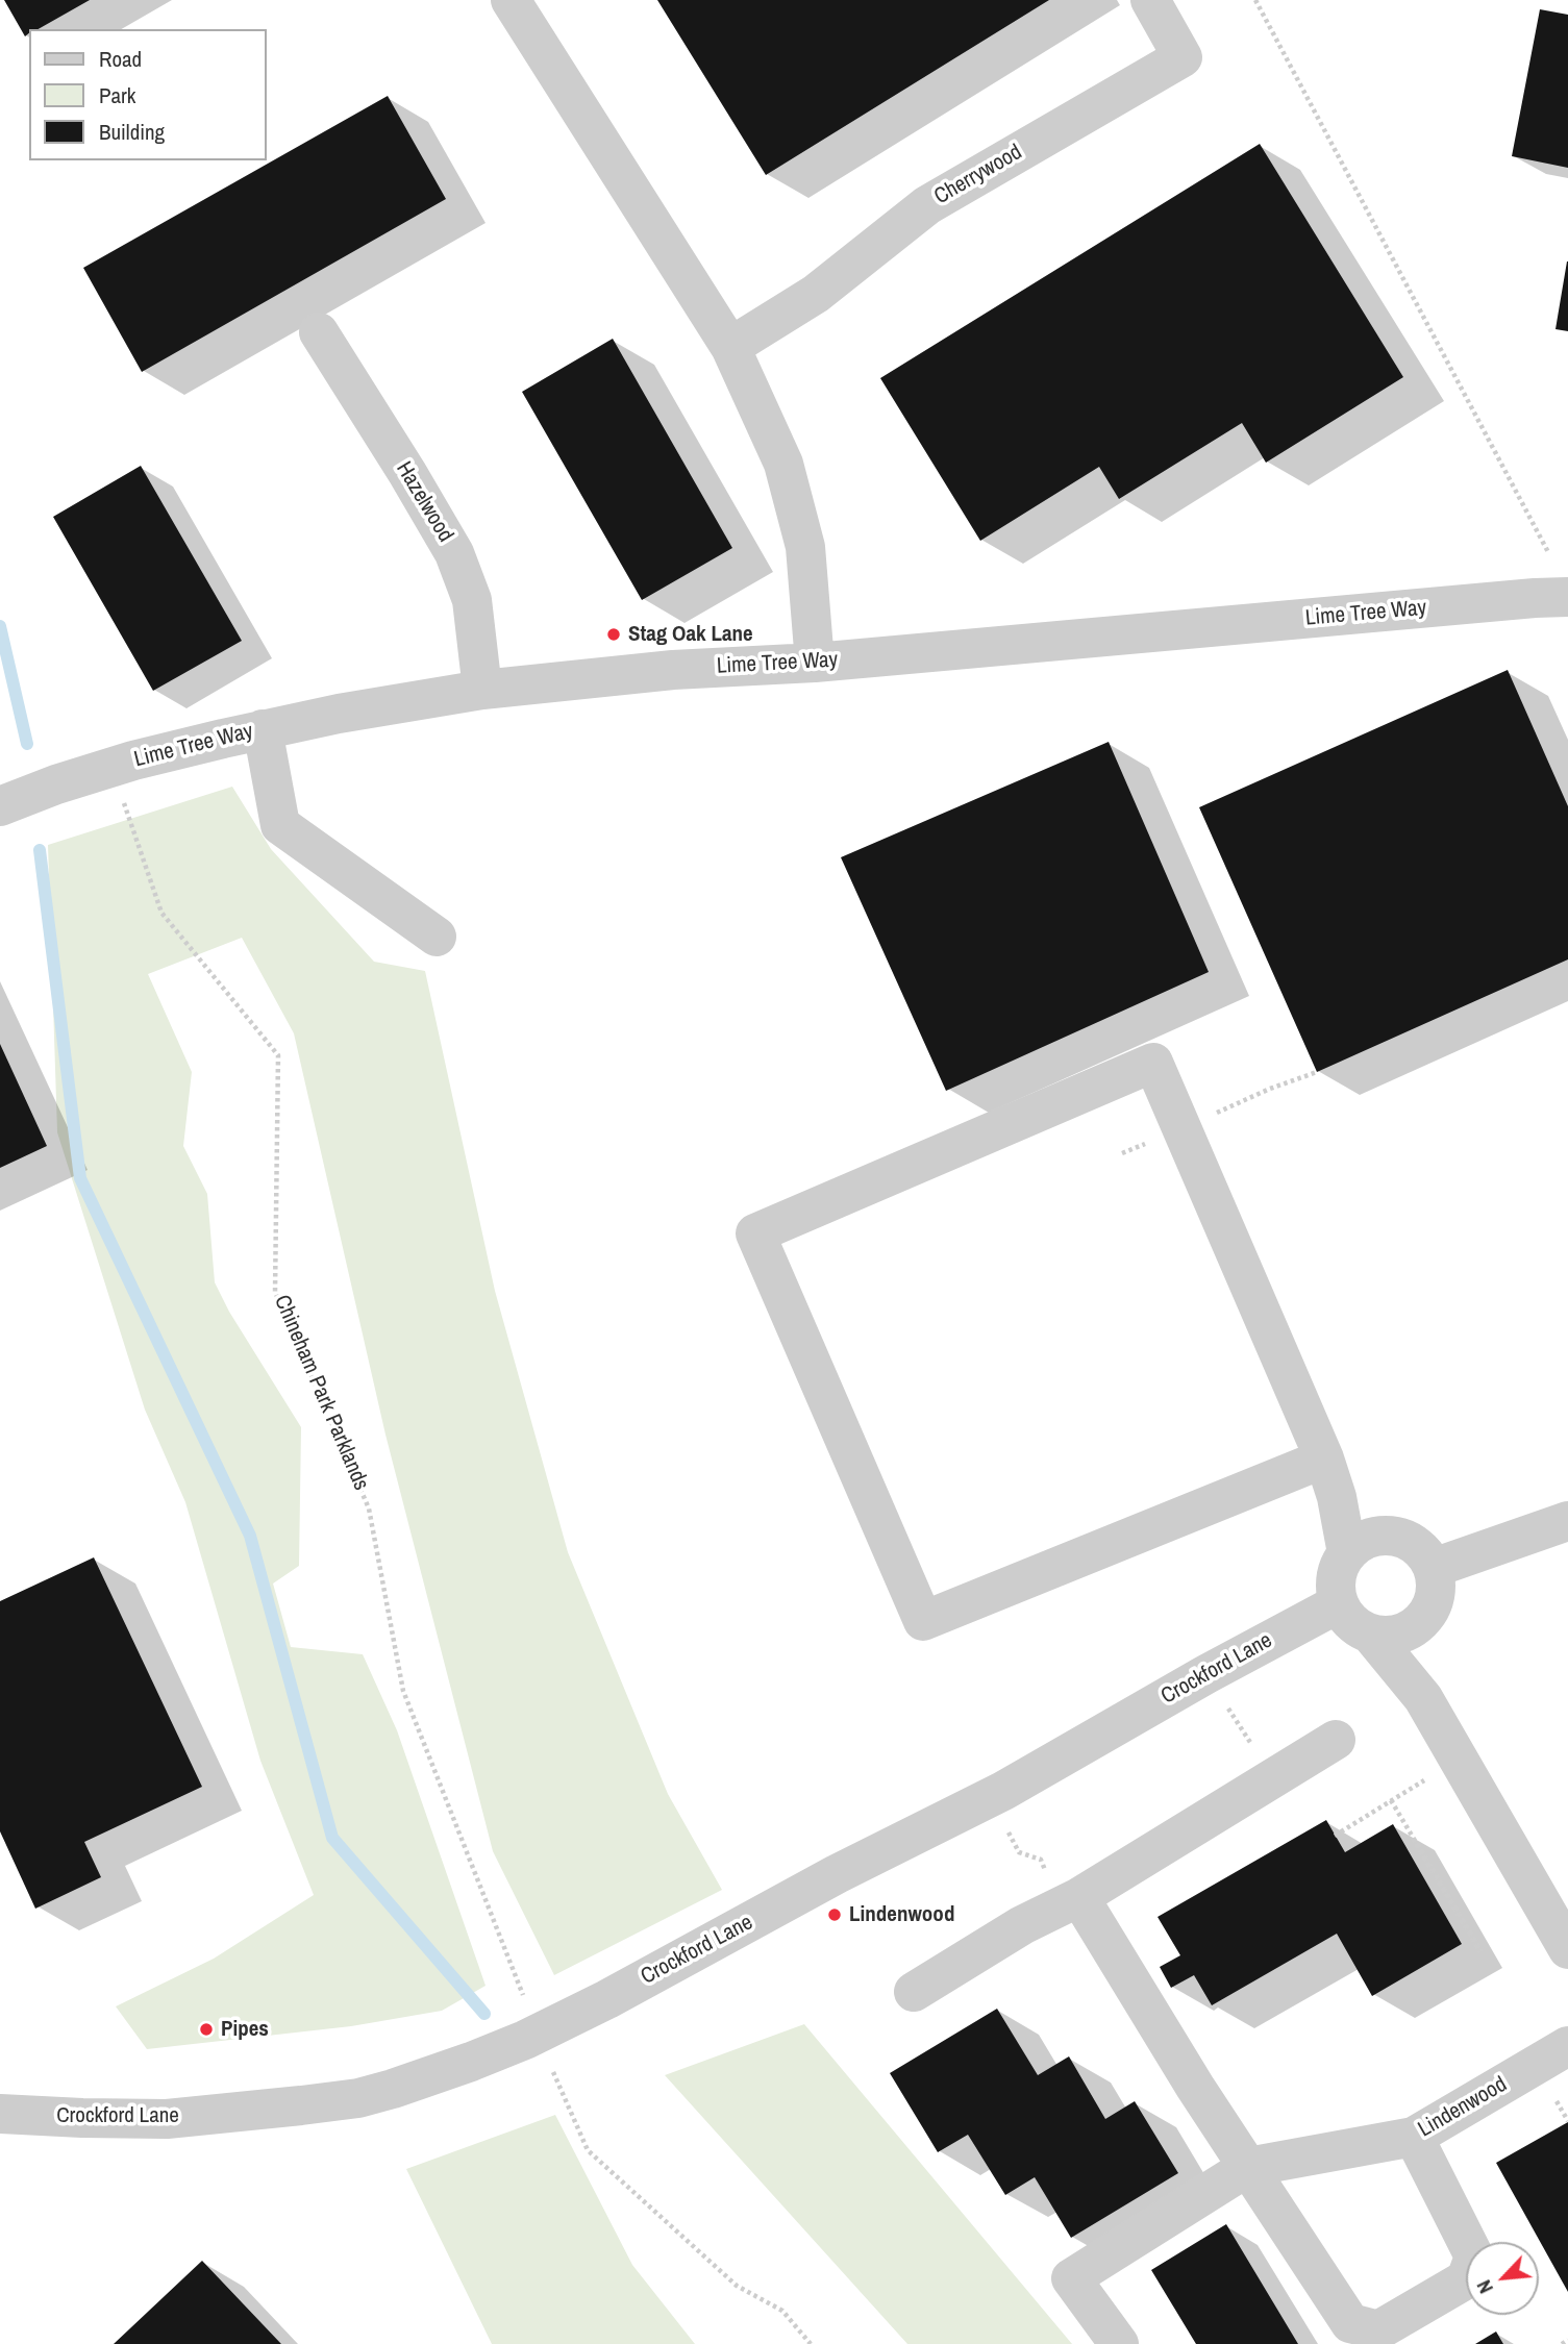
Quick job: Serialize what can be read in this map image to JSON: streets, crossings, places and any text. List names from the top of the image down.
{
  "streets": {
    "street": [
      "Cherrywood",
      "Hazelwood",
      "Lime Tree Way",
      "Crockford Lane",
      "Lindenwood"
    ],
    "path": ["Chineham Park Parklands"]
  },
  "crossings": [
    ["Hazelwood", "Lime Tree Way"],
    ["Chineham Park Parklands", "Crockford Lane"]
  ],
  "places": ["Stag Oak Lane", "Lindenwood", "Pipes"],
  "legend": ["Road", "Park", "Building"],
  "north": "bottom left"
}
